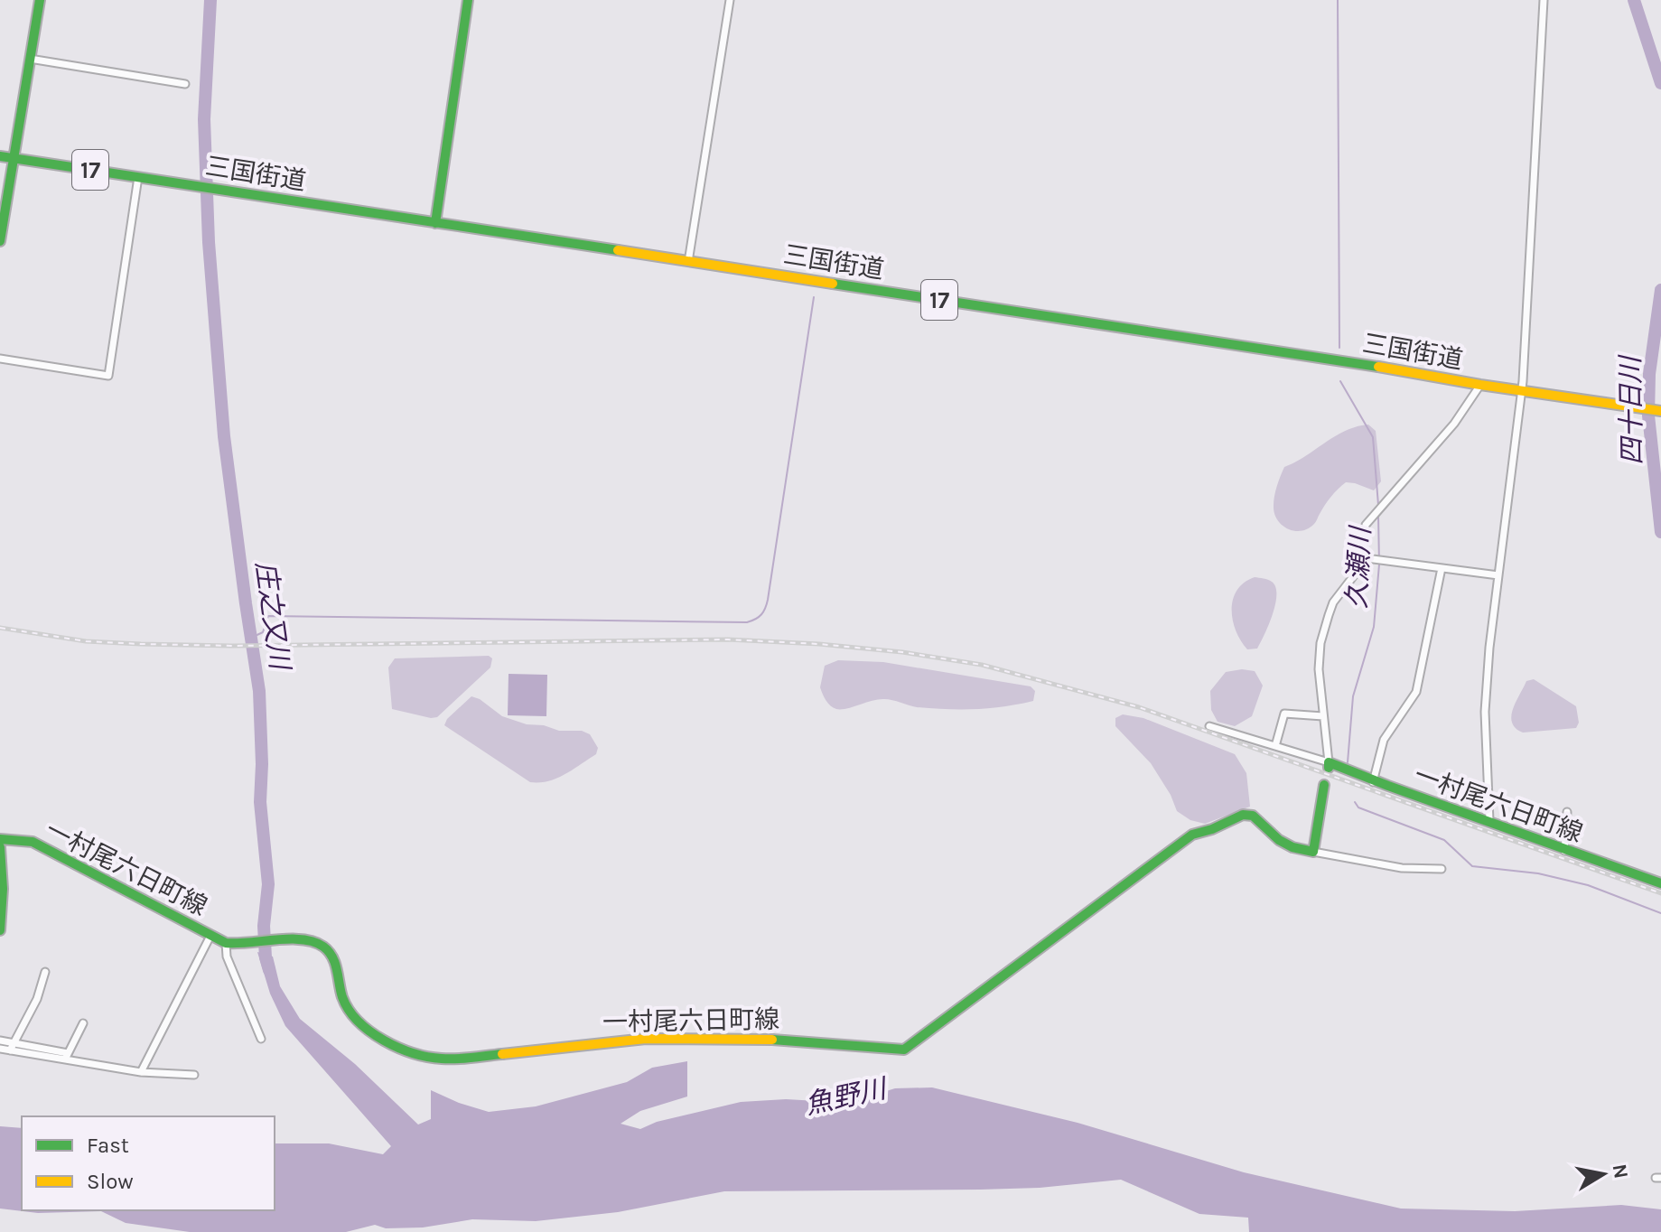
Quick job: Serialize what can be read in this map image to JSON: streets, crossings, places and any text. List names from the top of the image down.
{
  "streets": {
    "main road": ["17", "三国街道", "一村尾六日町線"]
  },
  "water": [
    "四十日川",
    "久瀬川",
    "庄之又川",
    "魚野川"
  ],
  "legend": ["Fast", "Slow"],
  "north": "right"
}
